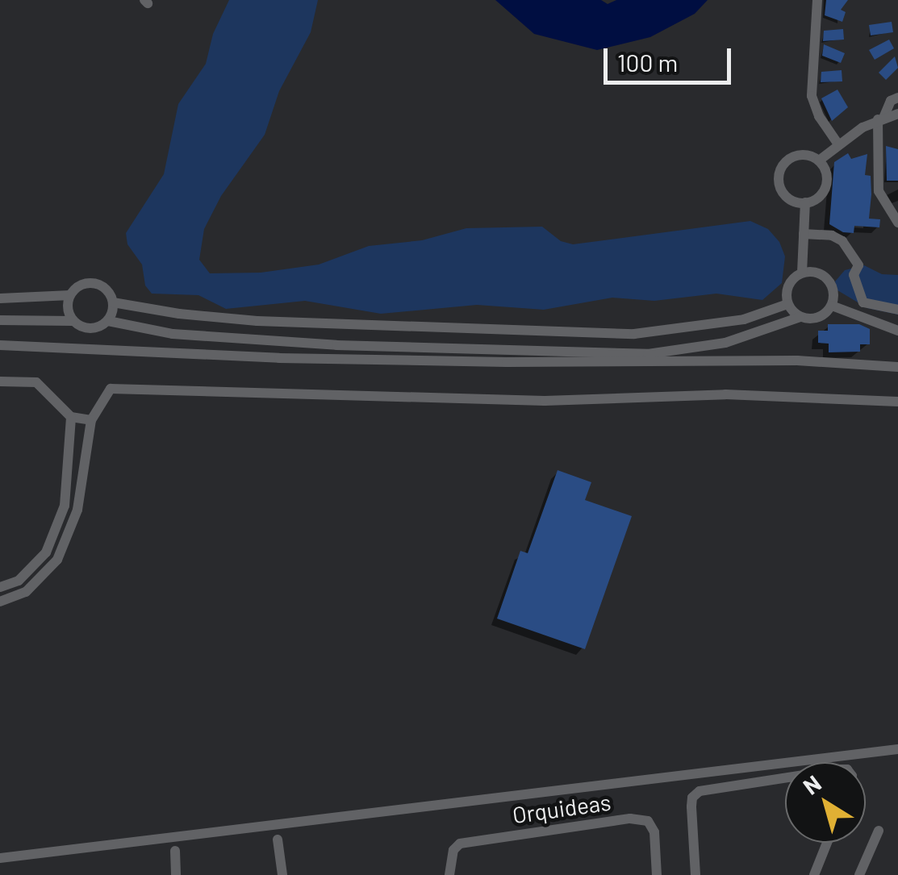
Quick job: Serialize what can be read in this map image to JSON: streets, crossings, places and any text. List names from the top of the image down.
{
  "streets": {
    "street": ["Orquideas"]
  },
  "scale_bar": "100 m",
  "north": "top left"
}
